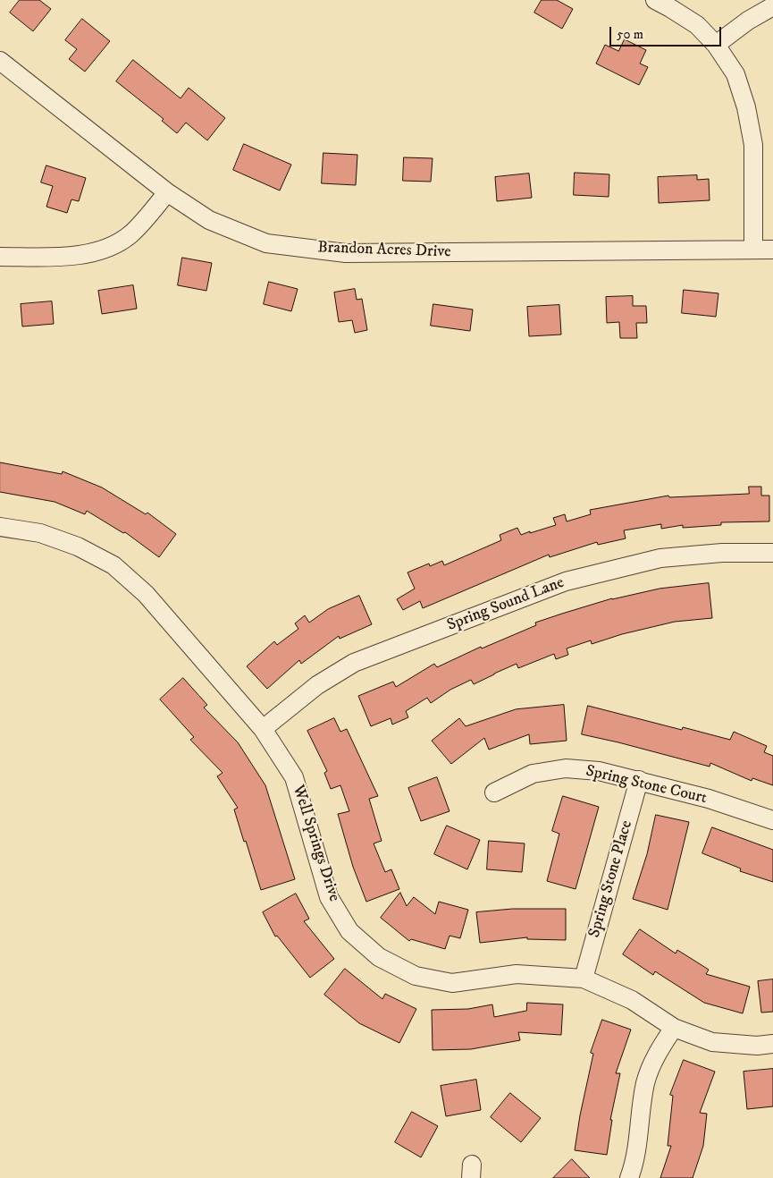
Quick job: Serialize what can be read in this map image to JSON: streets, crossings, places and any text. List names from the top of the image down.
{
  "streets": {
    "street": [
      "Brandon Acres Drive",
      "Spring Sound Lane",
      "Spring Stone Court",
      "Well Springs Drive",
      "Spring Stone Place"
    ]
  },
  "crossings": [
    ["Spring Sound Lane", "Well Springs Drive"],
    ["Spring Stone Court", "Spring Stone Place"],
    ["Well Springs Drive", "Spring Stone Place"]
  ],
  "scale_bar": "50 m"
}
